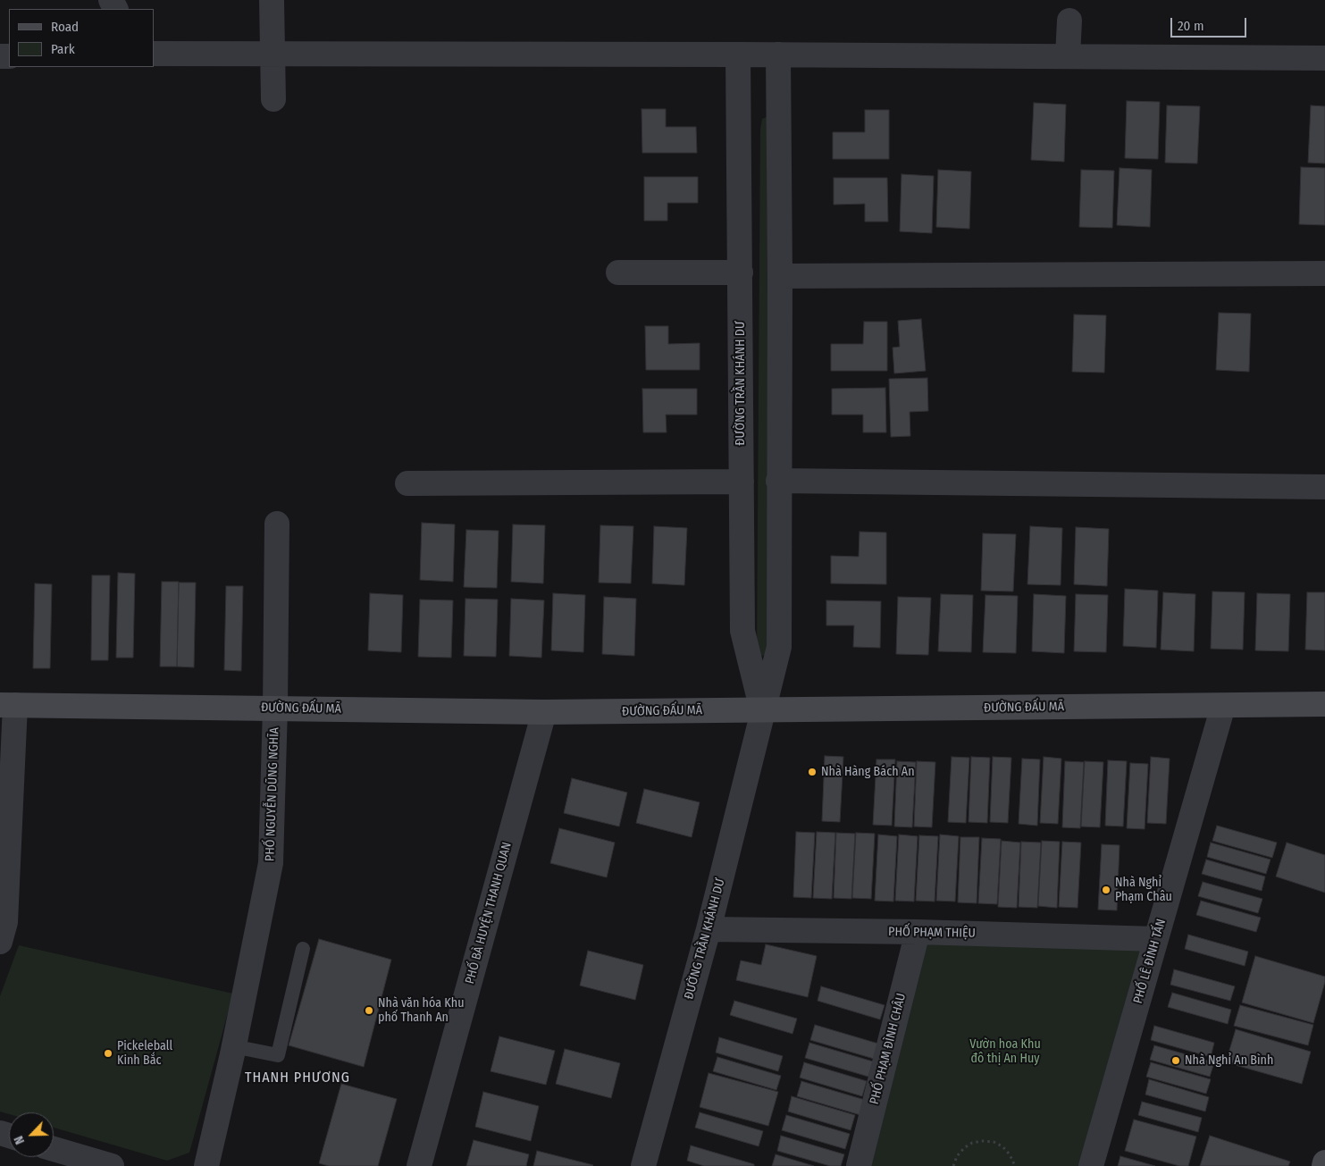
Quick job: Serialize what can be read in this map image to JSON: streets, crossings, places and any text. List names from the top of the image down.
{
  "streets": {
    "street": [
      "ĐƯỜNG TRẦN KHÁNH DƯ",
      "ĐƯỜNG ĐẤU MÃ",
      "PHỐ NGUYỄN DŨNG NGHĨA",
      "PHỐ BÀ HUYỆN THANH QUAN",
      "PHỐ PHẠM THIỆU",
      "PHỐ LÊ ĐÌNH TẤN",
      "PHỐ PHẠM ĐÌNH CHÂU"
    ]
  },
  "crossings": [
    ["ĐƯỜNG TRẦN KHÁNH DƯ", "ĐƯỜNG ĐẤU MÃ"],
    ["ĐƯỜNG TRẦN KHÁNH DƯ", "PHỐ PHẠM THIỆU"],
    ["ĐƯỜNG ĐẤU MÃ", "PHỐ NGUYỄN DŨNG NGHĨA"],
    ["ĐƯỜNG ĐẤU MÃ", "PHỐ BÀ HUYỆN THANH QUAN"],
    ["ĐƯỜNG ĐẤU MÃ", "PHỐ LÊ ĐÌNH TẤN"],
    ["PHỐ PHẠM THIỆU", "PHỐ LÊ ĐÌNH TẤN"],
    ["PHỐ PHẠM THIỆU", "PHỐ PHẠM ĐÌNH CHÂU"]
  ],
  "districts": ["THANH PHƯƠNG"],
  "parks": ["Vườn hoa Khu đô thị An Huy"],
  "places": [
    "Nhà Hàng Bách An",
    "Nhà Nghỉ Phạm Châu",
    "Nhà văn hóa Khu phố Thanh An",
    "Pickeleball Kinh Bắc",
    "Nhà Nghỉ An Bình"
  ],
  "legend": ["Road", "Park"],
  "scale_bar": "20 m",
  "north": "bottom left"
}
